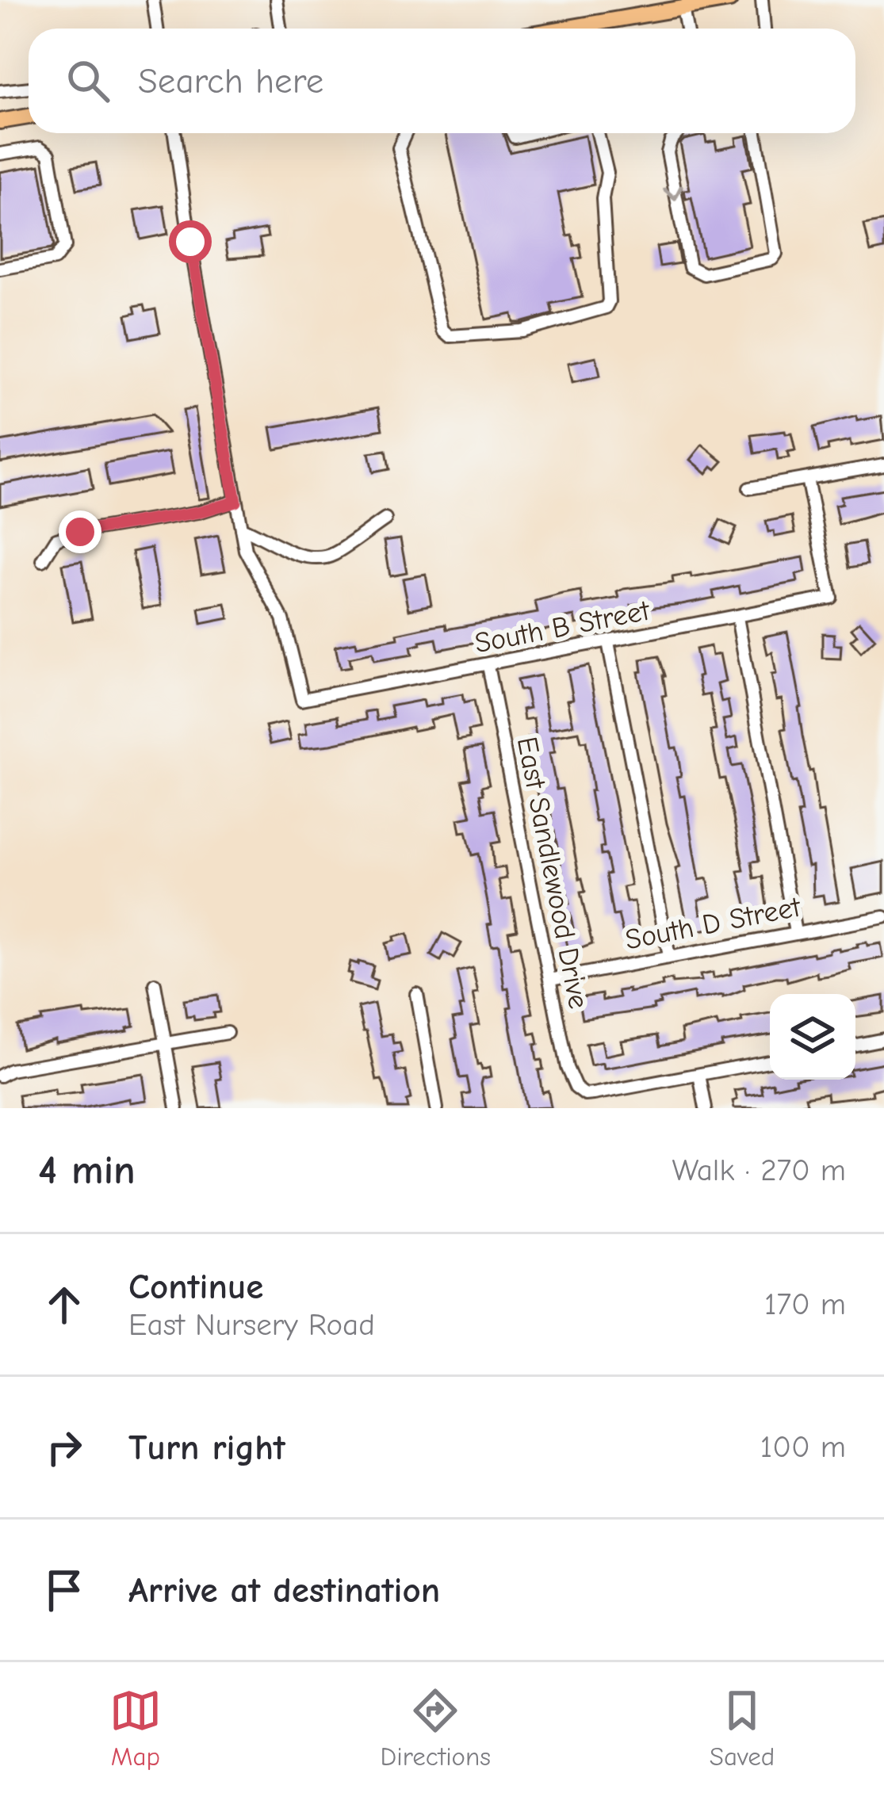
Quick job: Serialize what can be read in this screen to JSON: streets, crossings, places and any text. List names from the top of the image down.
{
  "streets": {
    "street": ["South B Street", "East Sandlewood Drive", "South D Street"]
  },
  "crossings": [
    ["South B Street", "East Sandlewood Drive"],
    ["East Sandlewood Drive", "South D Street"]
  ],
  "page": {
    "search": "Search here",
    "heading": ["4 min", "Walk · 270 m"],
    "list": [
      ["Continue", "East Nursery Road", "170 m"],
      ["Turn right", "100 m"],
      "Arrive at destination"
    ],
    "nav": ["Map", "Directions", "Saved"]
  }
}
